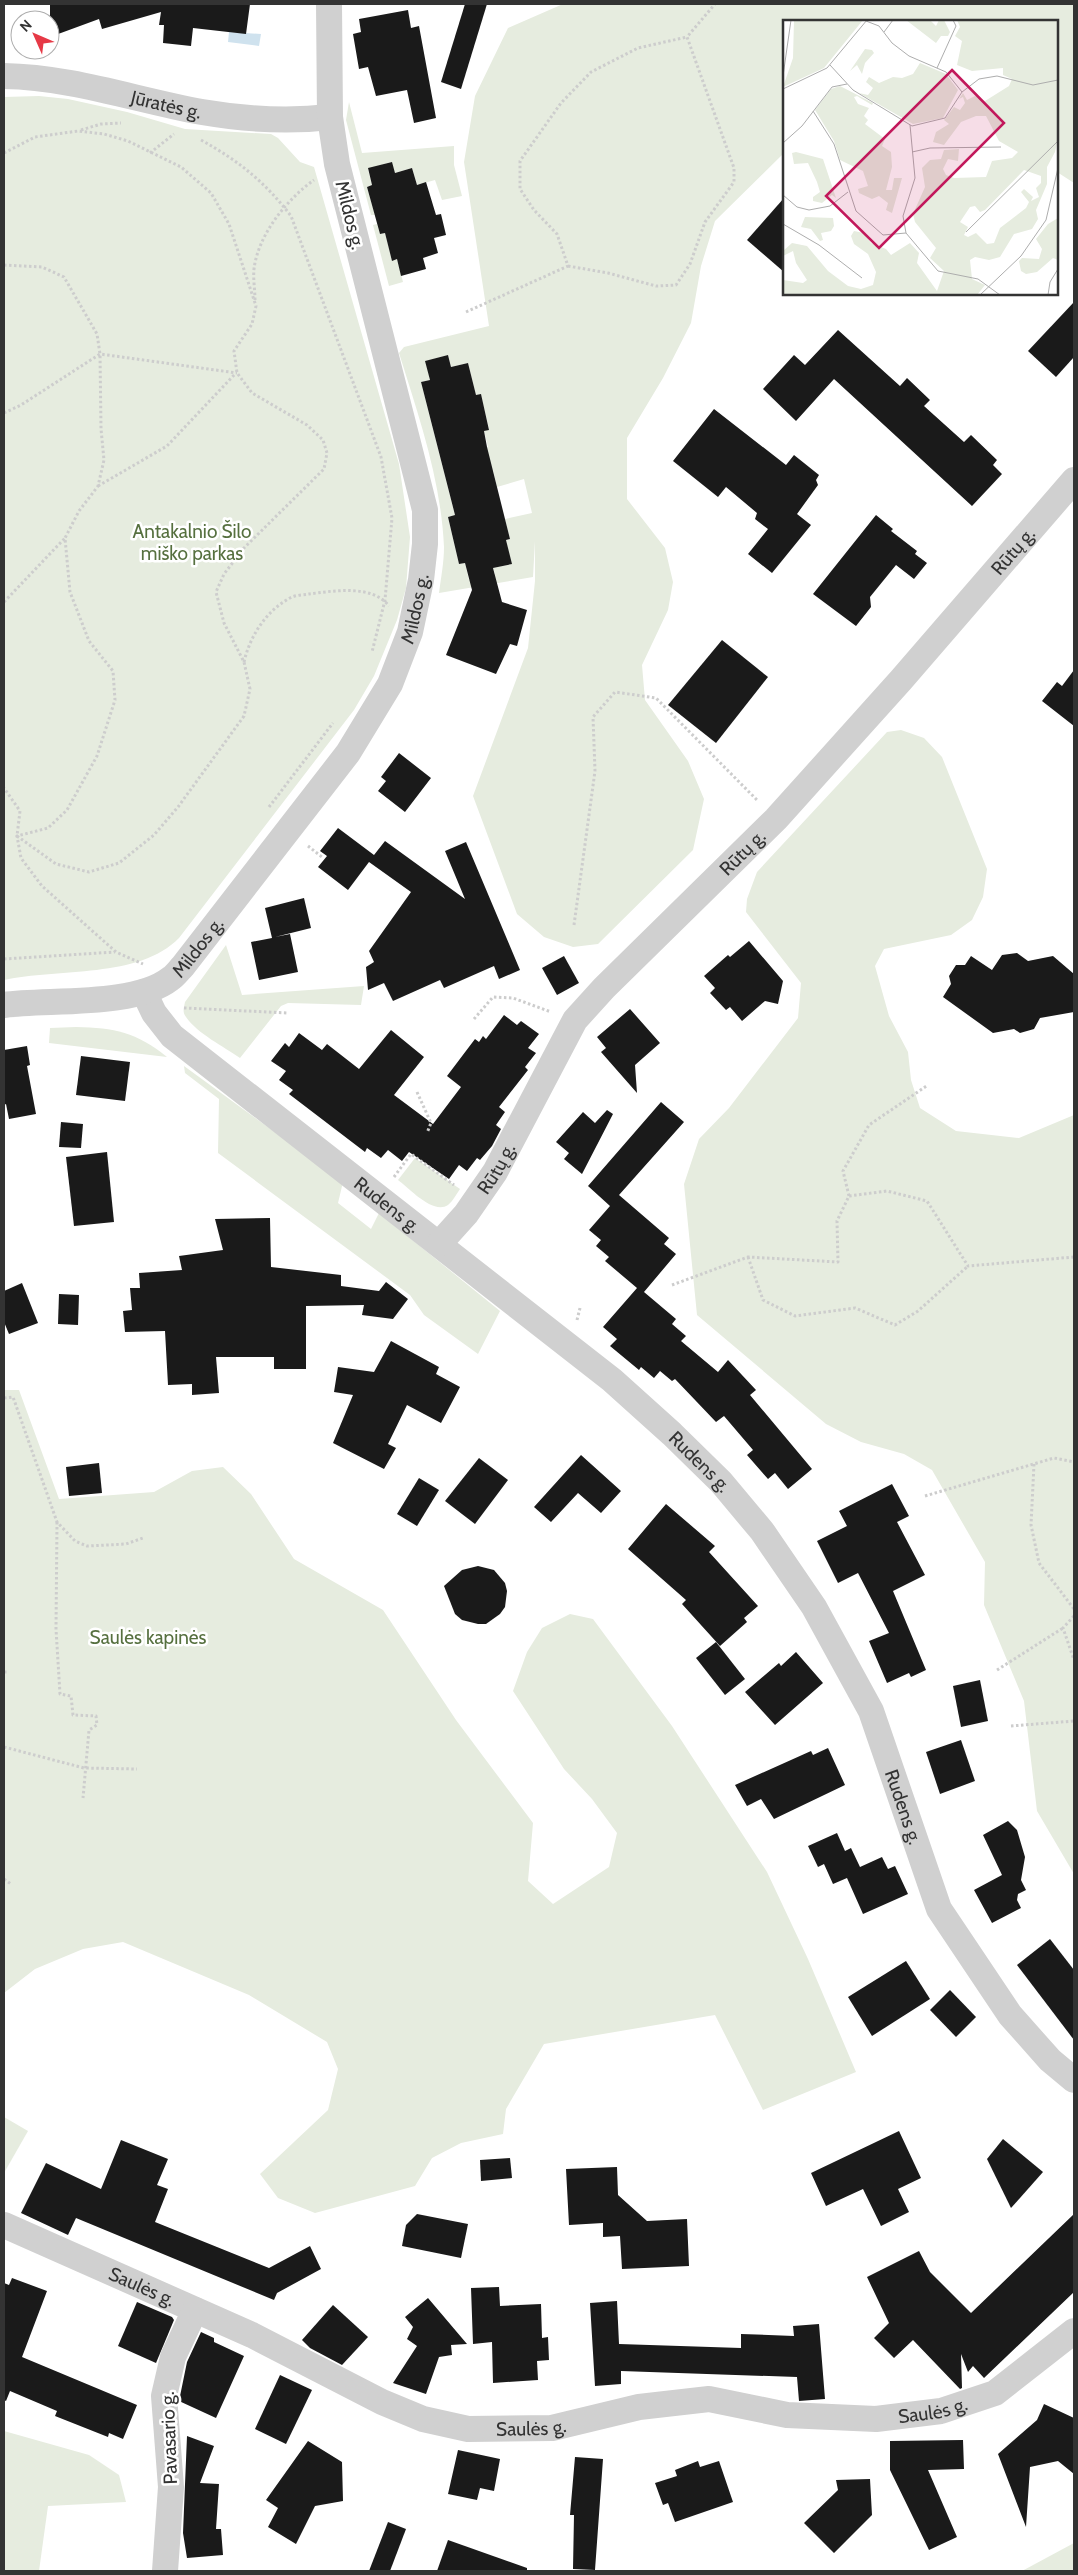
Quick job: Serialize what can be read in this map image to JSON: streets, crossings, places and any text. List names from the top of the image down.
{
  "streets": {
    "street": [
      "Jūratės g.",
      "Mildos g.",
      "Rūtų g.",
      "Rudens g.",
      "Saulės g.",
      "Pavasario g."
    ]
  },
  "crossings": [
    ["Jūratės g.", "Mildos g."],
    ["Mildos g.", "Rudens g."],
    ["Rūtų g.", "Rudens g."],
    ["Saulės g.", "Pavasario g."]
  ],
  "parks": ["Antakalnio Šilo miško parkas", "Saulės kapinės"],
  "north": "top left"
}
